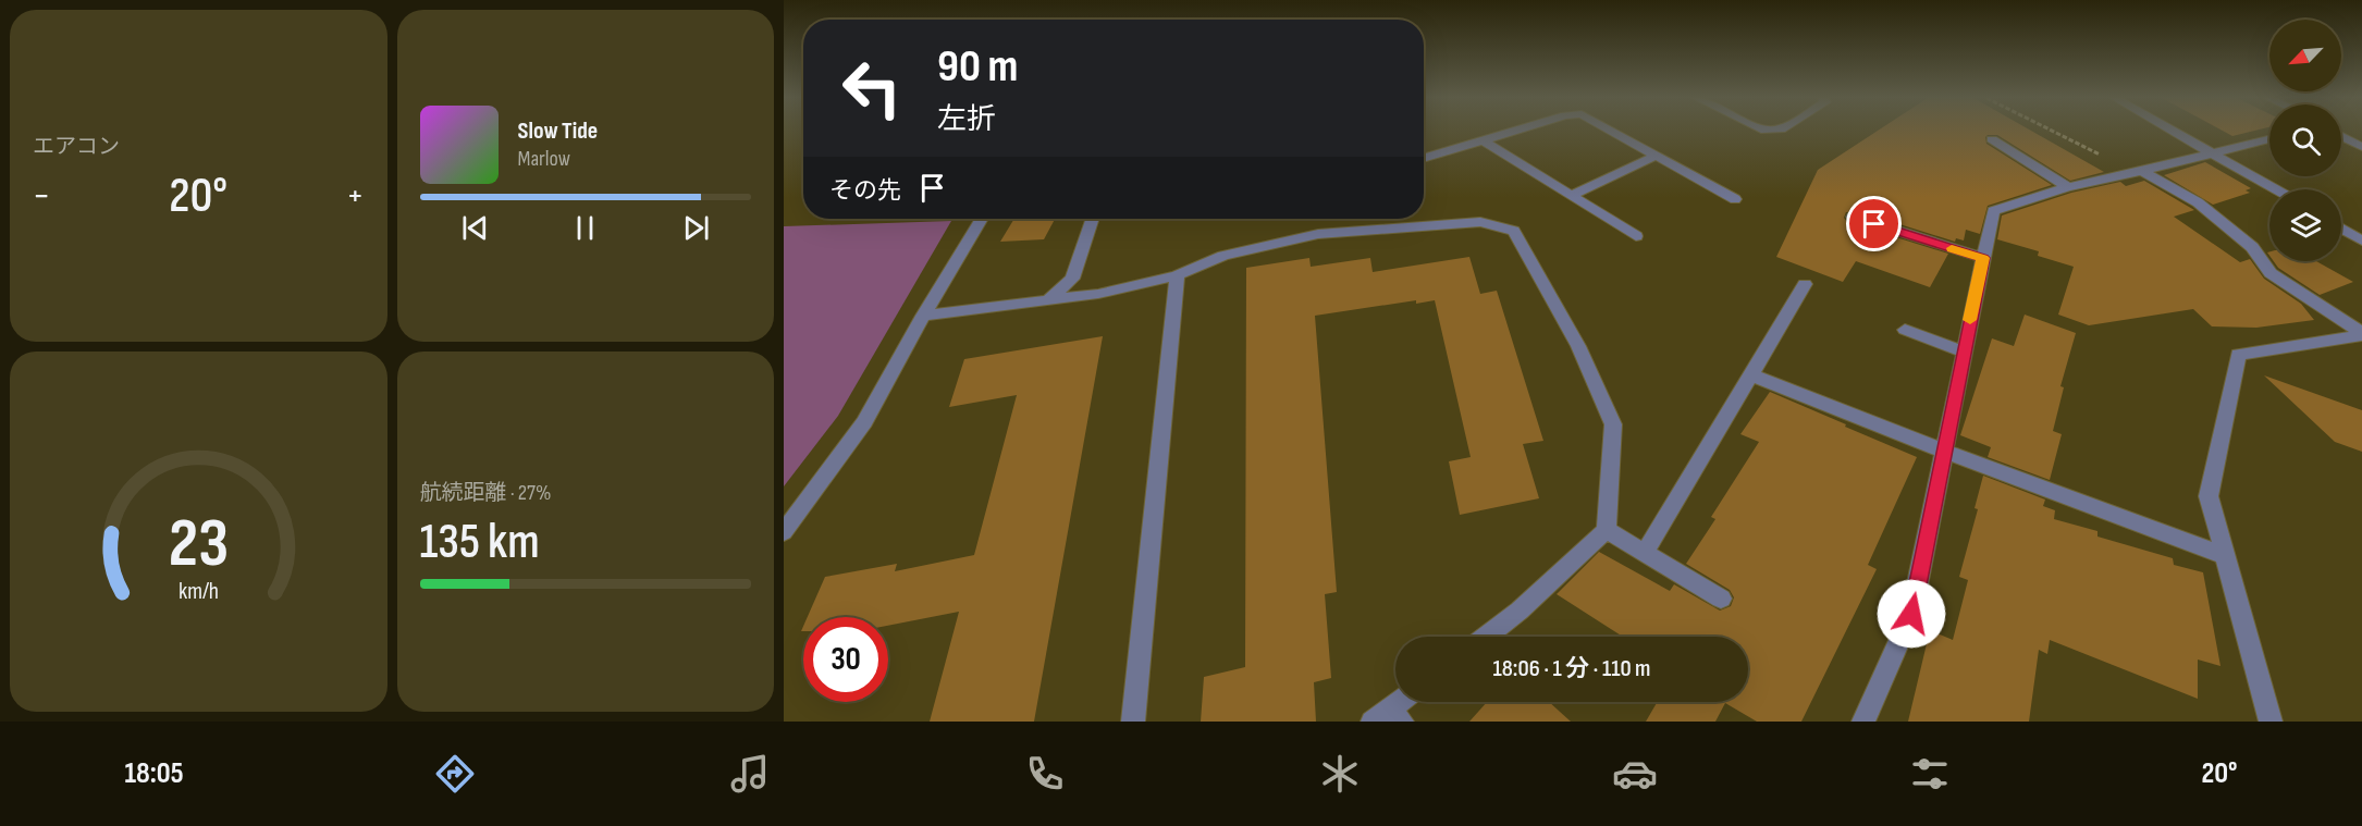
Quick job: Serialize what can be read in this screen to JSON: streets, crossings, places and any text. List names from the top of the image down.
{
  "north": "bottom left",
  "page": {
    "tile": [
      "エアコン",
      ["航続距離 · 27%", "135 km"]
    ],
    "turn": ["90 m", "左折"],
    "song": ["Slow Tide", "Marlow"],
    "then": "その先",
    "heat": ["−", "20°", "+"],
    "limit": "30",
    "trip": "18:06 · 1 分 · 110 m",
    "tabs": ["18:05", "20°"],
    "gauge": ["23", "km/h"]
  }
}
